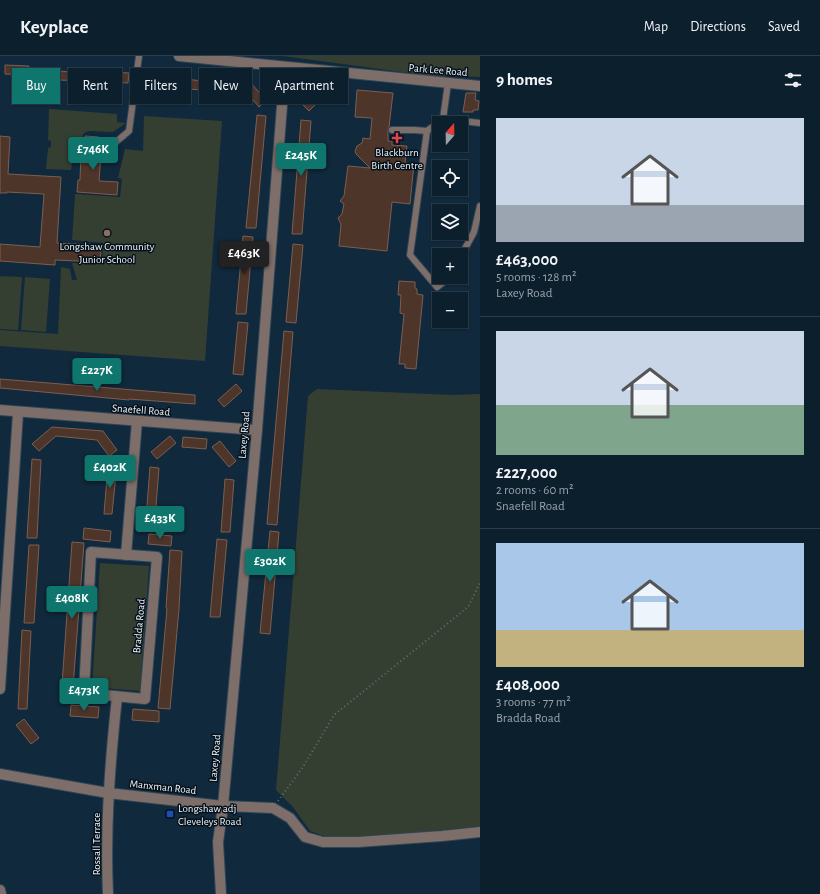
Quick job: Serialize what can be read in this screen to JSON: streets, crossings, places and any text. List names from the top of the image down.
{
  "streets": {
    "street": [
      "Park Lee Road",
      "Snaefell Road",
      "Laxey Road",
      "Bradda Road",
      "Manxman Road",
      "Rossall Terrace"
    ]
  },
  "crossings": [
    ["Park Lee Road", "Laxey Road"],
    ["Snaefell Road", "Laxey Road"],
    ["Laxey Road", "Manxman Road"],
    ["Manxman Road", "Rossall Terrace"]
  ],
  "places": {
    "health": ["Blackburn Birth Centre"],
    "other": ["Longshaw Community Junior School"],
    "transit": ["Longshaw adj Cleveleys Road"]
  },
  "north": "top",
  "page": {
    "header": "Keyplace",
    "nav": ["Map", "Directions", "Saved"],
    "heading": "9 homes",
    "chip": [
      "Buy",
      "Rent",
      "Filters",
      "New",
      "Apartment"
    ],
    "list": [
      {
        "name": "£463,000",
        "note": "5 rooms · 128 m² · Laxey Road"
      },
      {
        "name": "£227,000",
        "note": "2 rooms · 60 m² · Snaefell Road"
      },
      {
        "name": "£408,000",
        "note": "3 rooms · 77 m² · Bradda Road"
      }
    ],
    "map_buttons": ["+", "−"],
    "price": [
      "£746K",
      "£245K",
      "£463K",
      "£227K",
      "£402K",
      "£433K",
      "£302K",
      "£408K",
      "£473K"
    ]
  }
}
